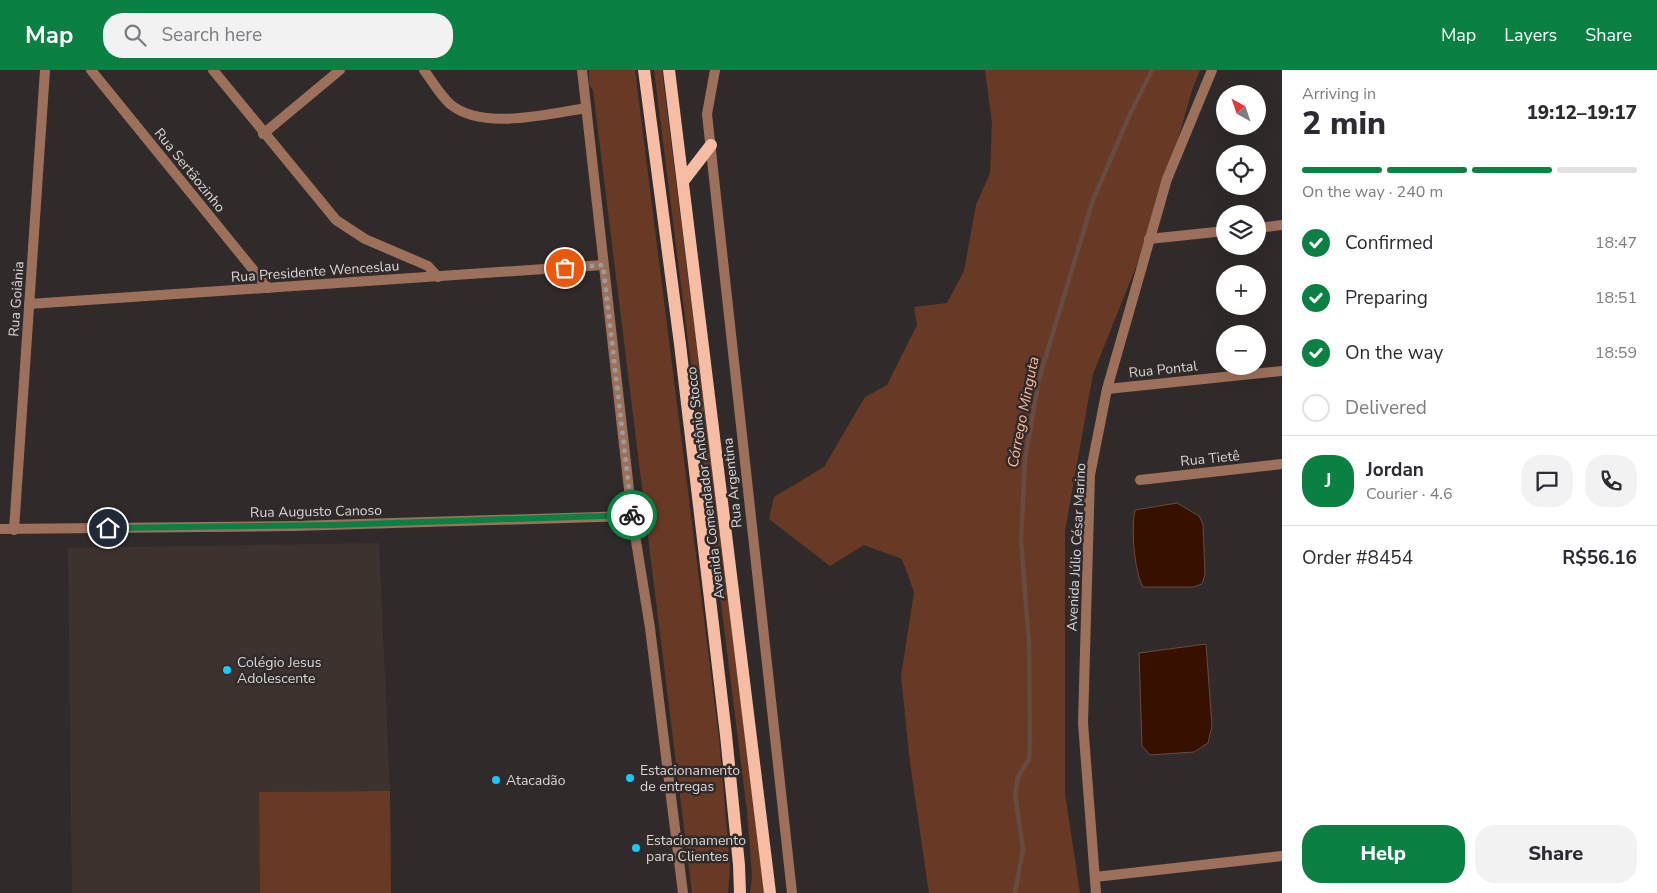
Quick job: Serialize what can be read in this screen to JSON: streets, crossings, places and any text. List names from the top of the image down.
{
  "streets": {
    "main road": ["Avenida Comendador Antônio Stocco"],
    "street": [
      "Rua Sertãozinho",
      "Rua Presidente Wenceslau",
      "Rua Goiânia",
      "Rua Pontal",
      "Rua Tietê",
      "Rua Argentina",
      "Rua Augusto Canoso",
      "Avenida Júlio César Marino"
    ]
  },
  "crossings": [
    ["Rua Sertãozinho", "Rua Presidente Wenceslau"],
    ["Rua Presidente Wenceslau", "Rua Goiânia"],
    ["Rua Goiânia", "Rua Augusto Canoso"],
    ["Rua Pontal", "Avenida Júlio César Marino"]
  ],
  "water": ["Córrego Minguta"],
  "places": [
    "Colégio Jesus Adolescente",
    "Estacionamento de entregas",
    "Atacadão",
    "Estacionamento para Clientes"
  ],
  "north": "top left",
  "page": {
    "header": "Map",
    "search": "Search here",
    "nav": ["Map", "Layers", "Share"],
    "heading": ["2 min", "Arriving in", "19:12–19:17"],
    "panel": [
      "Jordan",
      "Courier · 4.6",
      "Order #8454",
      "R$56.16"
    ],
    "map_buttons": ["+", "−"],
    "bar": "On the way · 240 m",
    "list": [
      ["Confirmed", "18:47"],
      ["Preparing", "18:51"],
      ["On the way", "18:59"],
      "Delivered"
    ],
    "round": "J",
    "buttons": ["Help", "Share"]
  }
}
